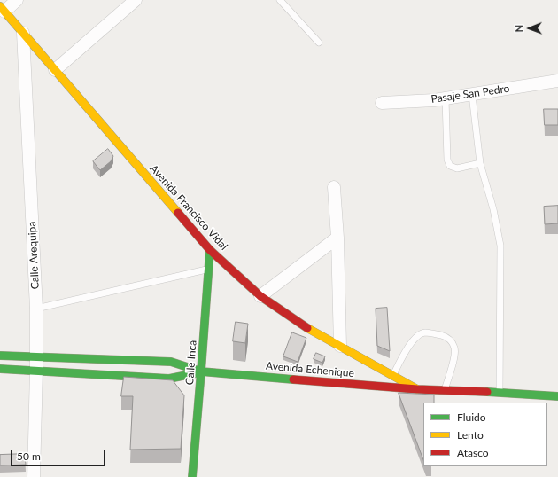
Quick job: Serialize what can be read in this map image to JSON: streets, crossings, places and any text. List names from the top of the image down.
{
  "streets": {
    "street": [
      "Pasaje San Pedro",
      "Avenida Francisco Vidal",
      "Calle Arequipa",
      "Calle Inca",
      "Avenida Echenique"
    ]
  },
  "crossings": [
    ["Avenida Francisco Vidal", "Calle Arequipa"],
    ["Avenida Francisco Vidal", "Calle Inca"],
    ["Avenida Francisco Vidal", "Avenida Echenique"],
    ["Calle Arequipa", "Avenida Echenique"],
    ["Calle Inca", "Avenida Echenique"]
  ],
  "legend": ["Fluido", "Lento", "Atasco"],
  "scale_bar": "50 m",
  "north": "left"
}
